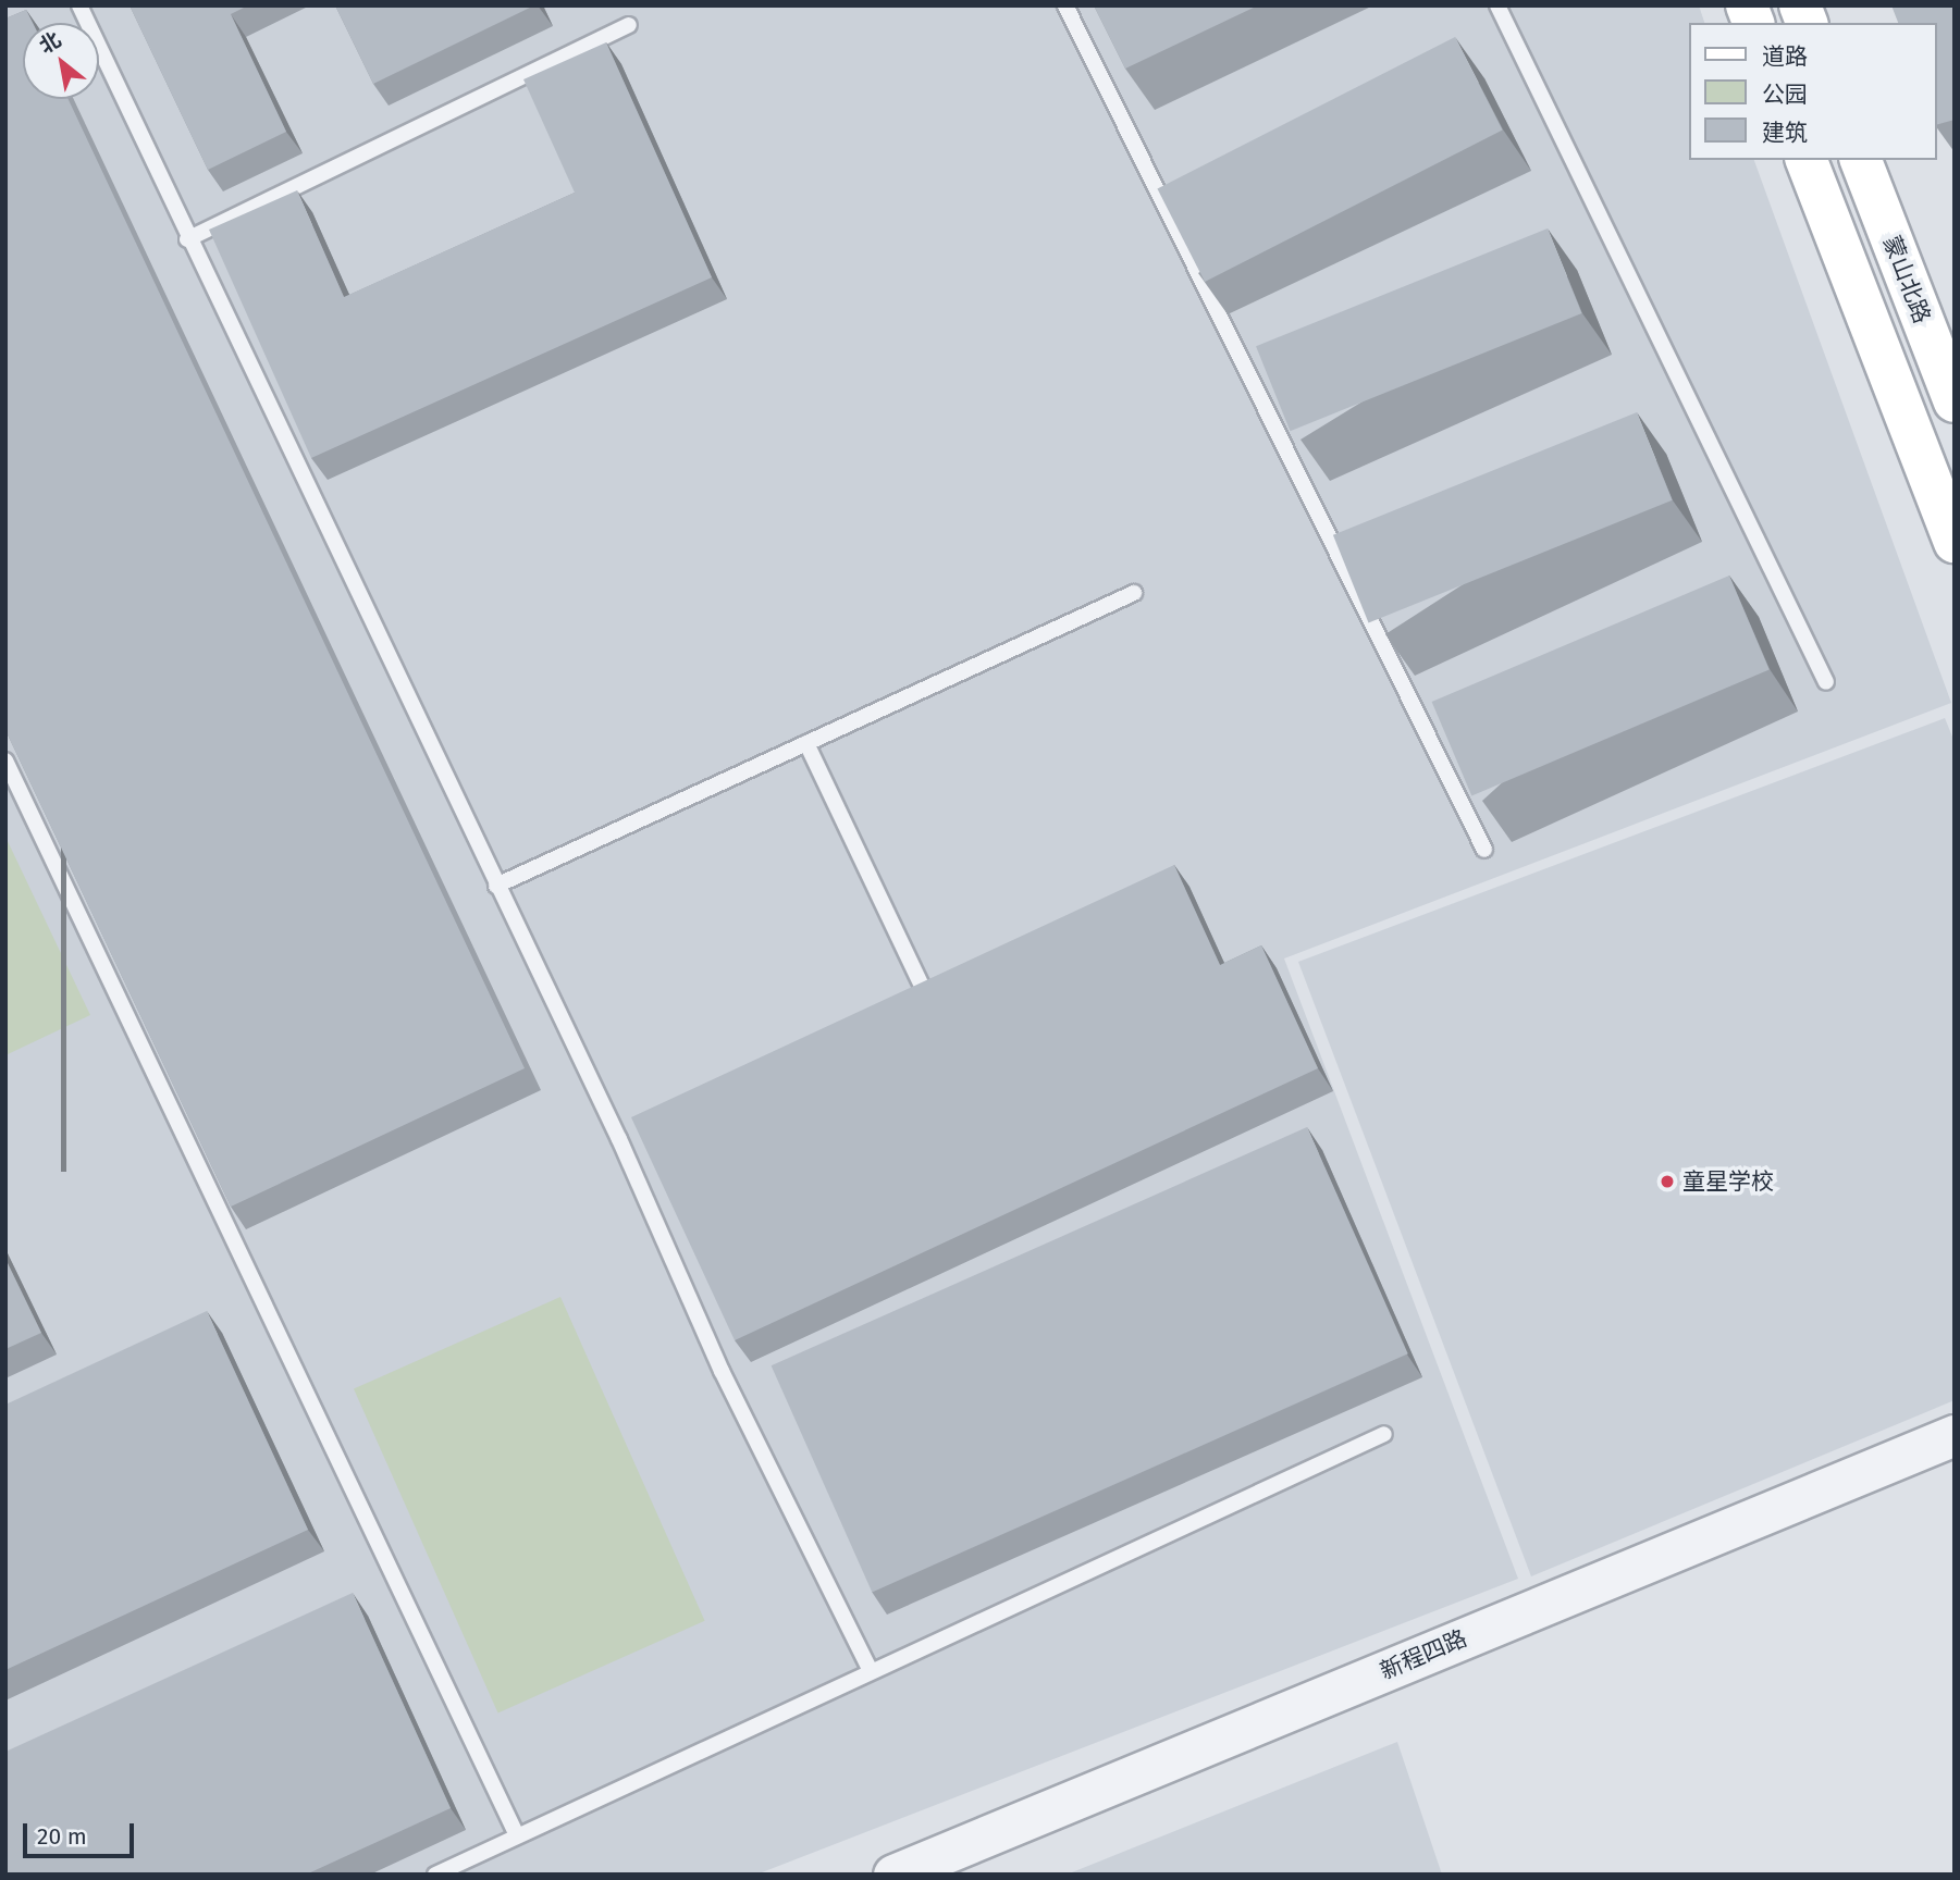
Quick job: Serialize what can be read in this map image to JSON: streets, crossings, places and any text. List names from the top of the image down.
{
  "streets": {
    "main road": ["蒙山北路"],
    "street": ["新程四路"]
  },
  "places": ["童星学校"],
  "legend": ["道路", "公园", "建筑"],
  "scale_bar": "20 m",
  "north": "top left"
}
